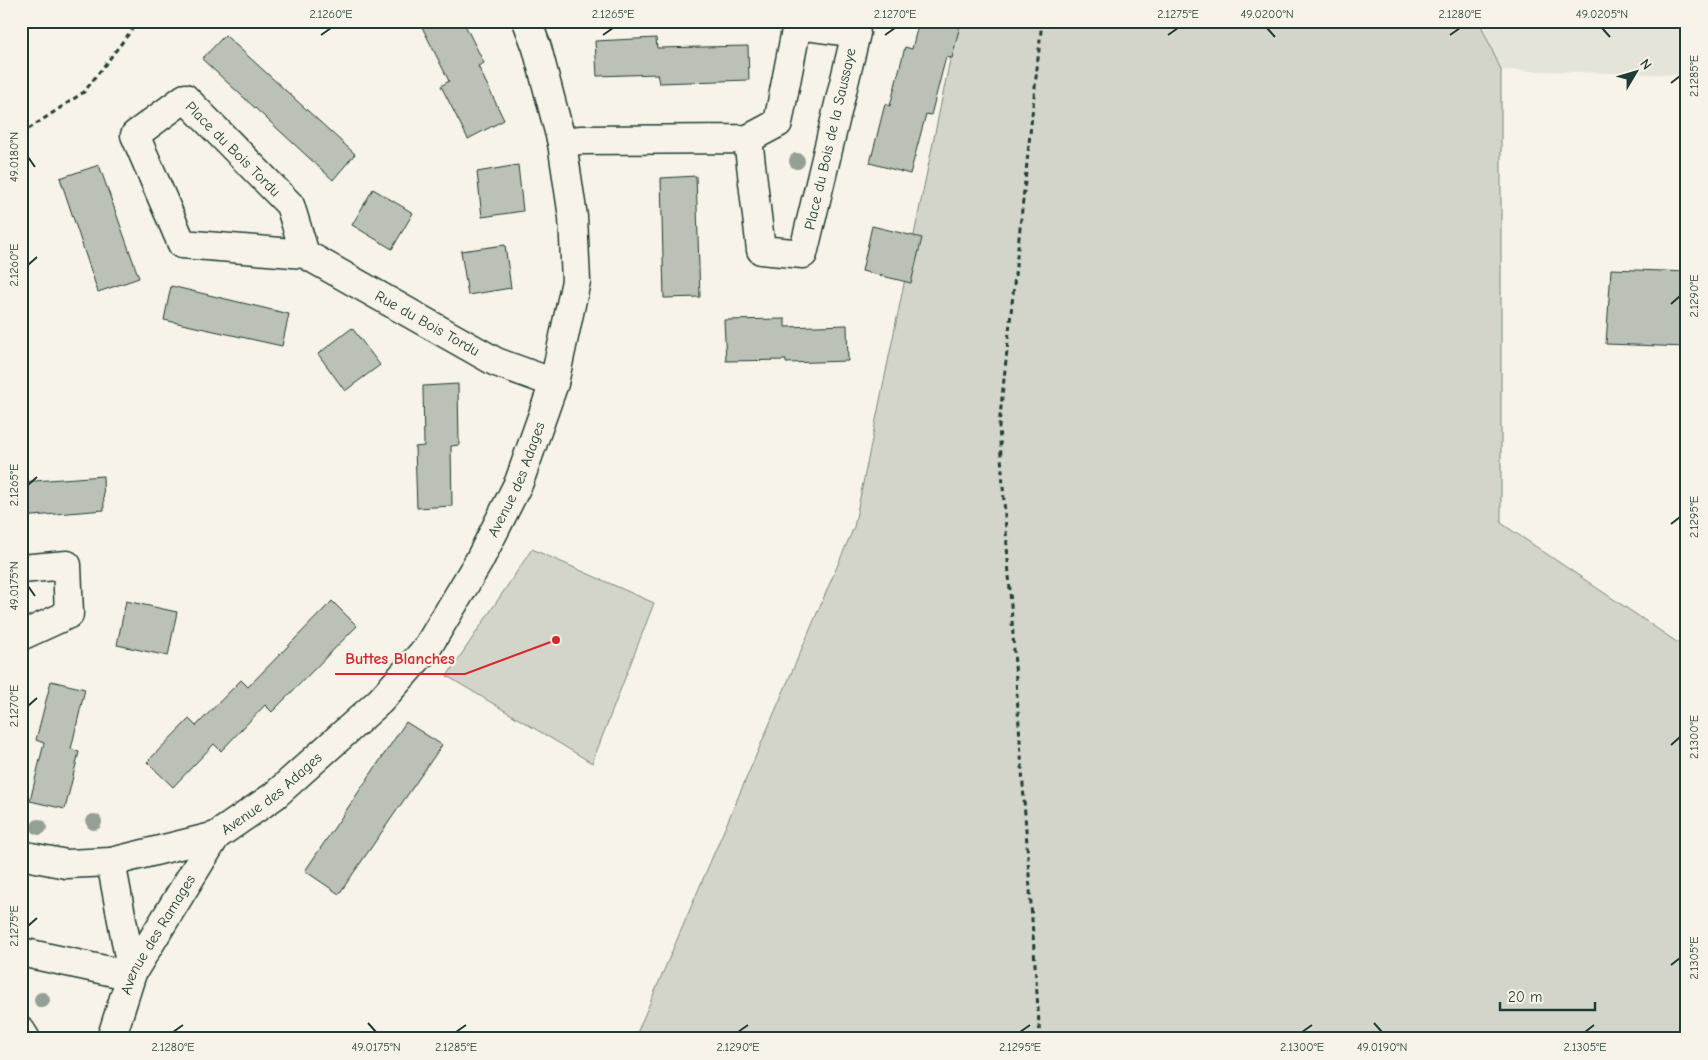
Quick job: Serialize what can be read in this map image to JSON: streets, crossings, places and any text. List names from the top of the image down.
{
  "streets": {
    "street": [
      "Place du Bois de la Saussaye",
      "Place du Bois Tordu",
      "Rue du Bois Tordu",
      "Avenue des Adages",
      "Avenue des Ramages"
    ]
  },
  "crossings": [
    ["Place du Bois Tordu", "Rue du Bois Tordu"],
    ["Rue du Bois Tordu", "Avenue des Adages"],
    ["Avenue des Adages", "Avenue des Ramages"]
  ],
  "places": ["Buttes Blanches"],
  "scale_bar": "20 m",
  "north": "top right",
  "coordinates": [
    "2.1260°E",
    "2.1265°E",
    "2.1270°E",
    "2.1275°E",
    "49.0200°N",
    "2.1280°E",
    "49.0205°N",
    "2.1285°E",
    "49.0180°N",
    "2.1290°E",
    "2.1295°E",
    "49.0175°N",
    "2.1300°E",
    "2.1305°E",
    "49.0190°N"
  ]
}
